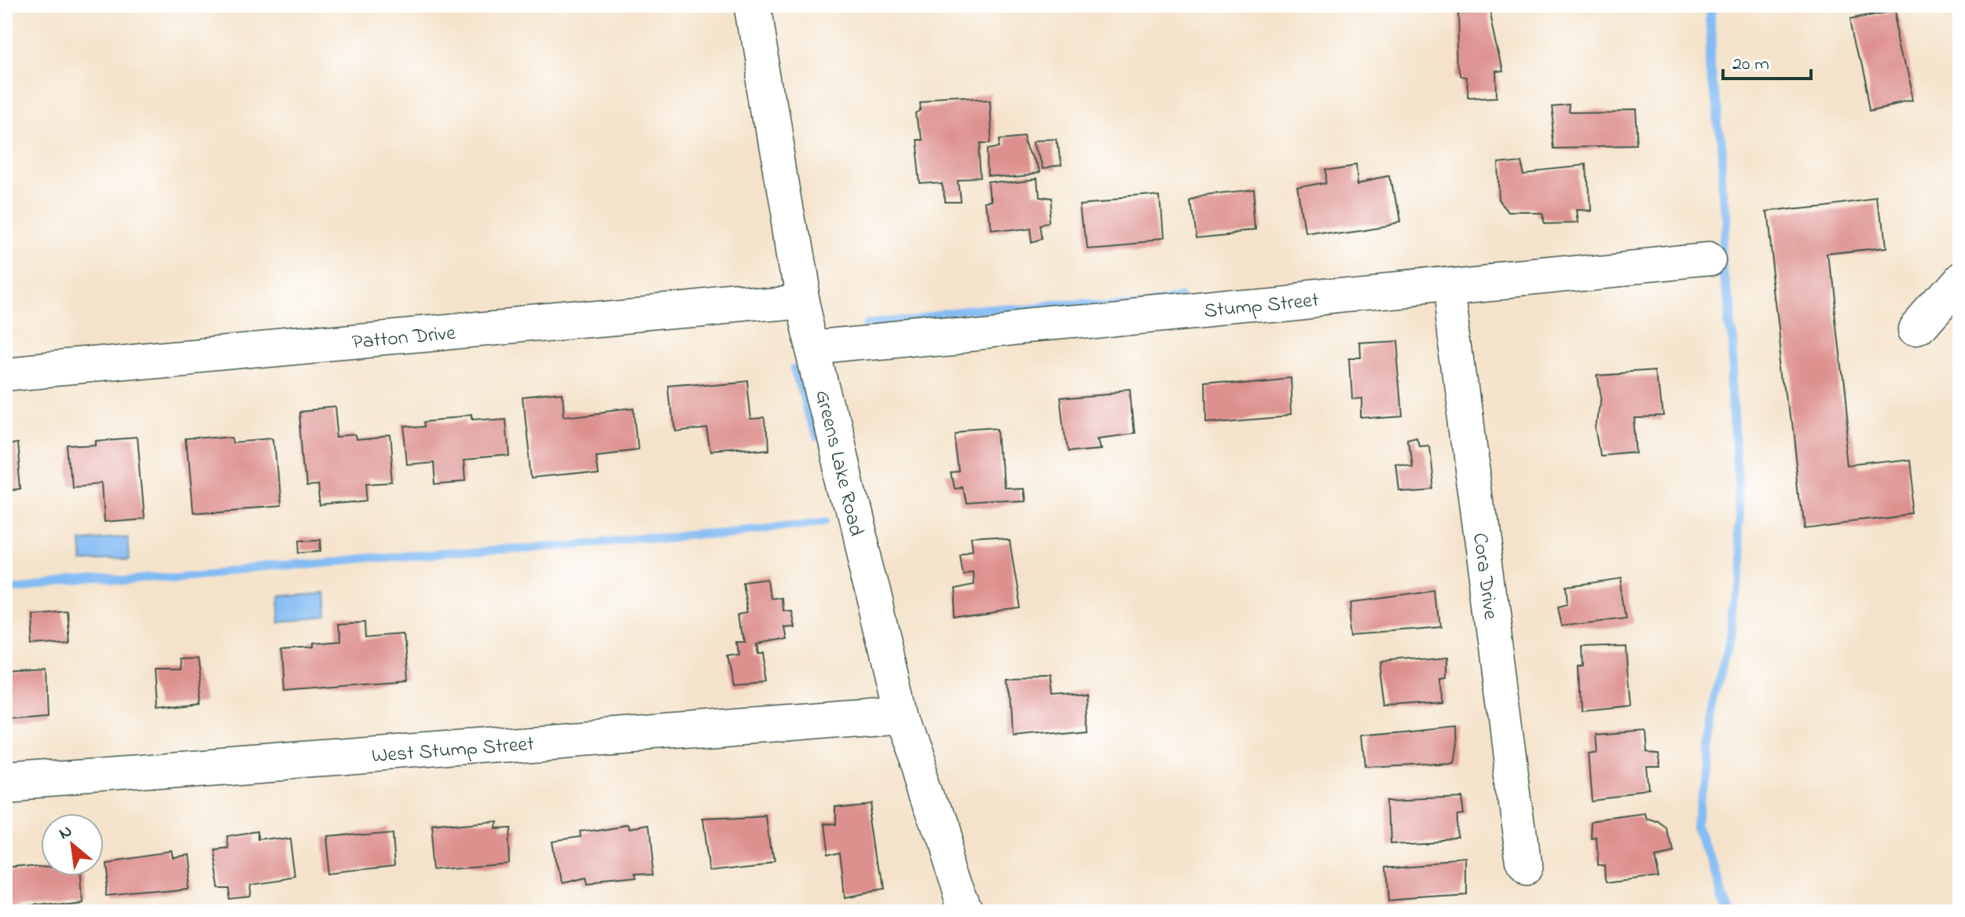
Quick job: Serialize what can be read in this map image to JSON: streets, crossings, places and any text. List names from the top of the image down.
{
  "streets": {
    "street": [
      "Stump Street",
      "Patton Drive",
      "Greens Lake Road",
      "Cora Drive",
      "West Stump Street"
    ]
  },
  "crossings": [
    ["Stump Street", "Greens Lake Road"],
    ["Stump Street", "Cora Drive"],
    ["Patton Drive", "Greens Lake Road"],
    ["Greens Lake Road", "West Stump Street"]
  ],
  "scale_bar": "20 m",
  "north": "top left"
}
